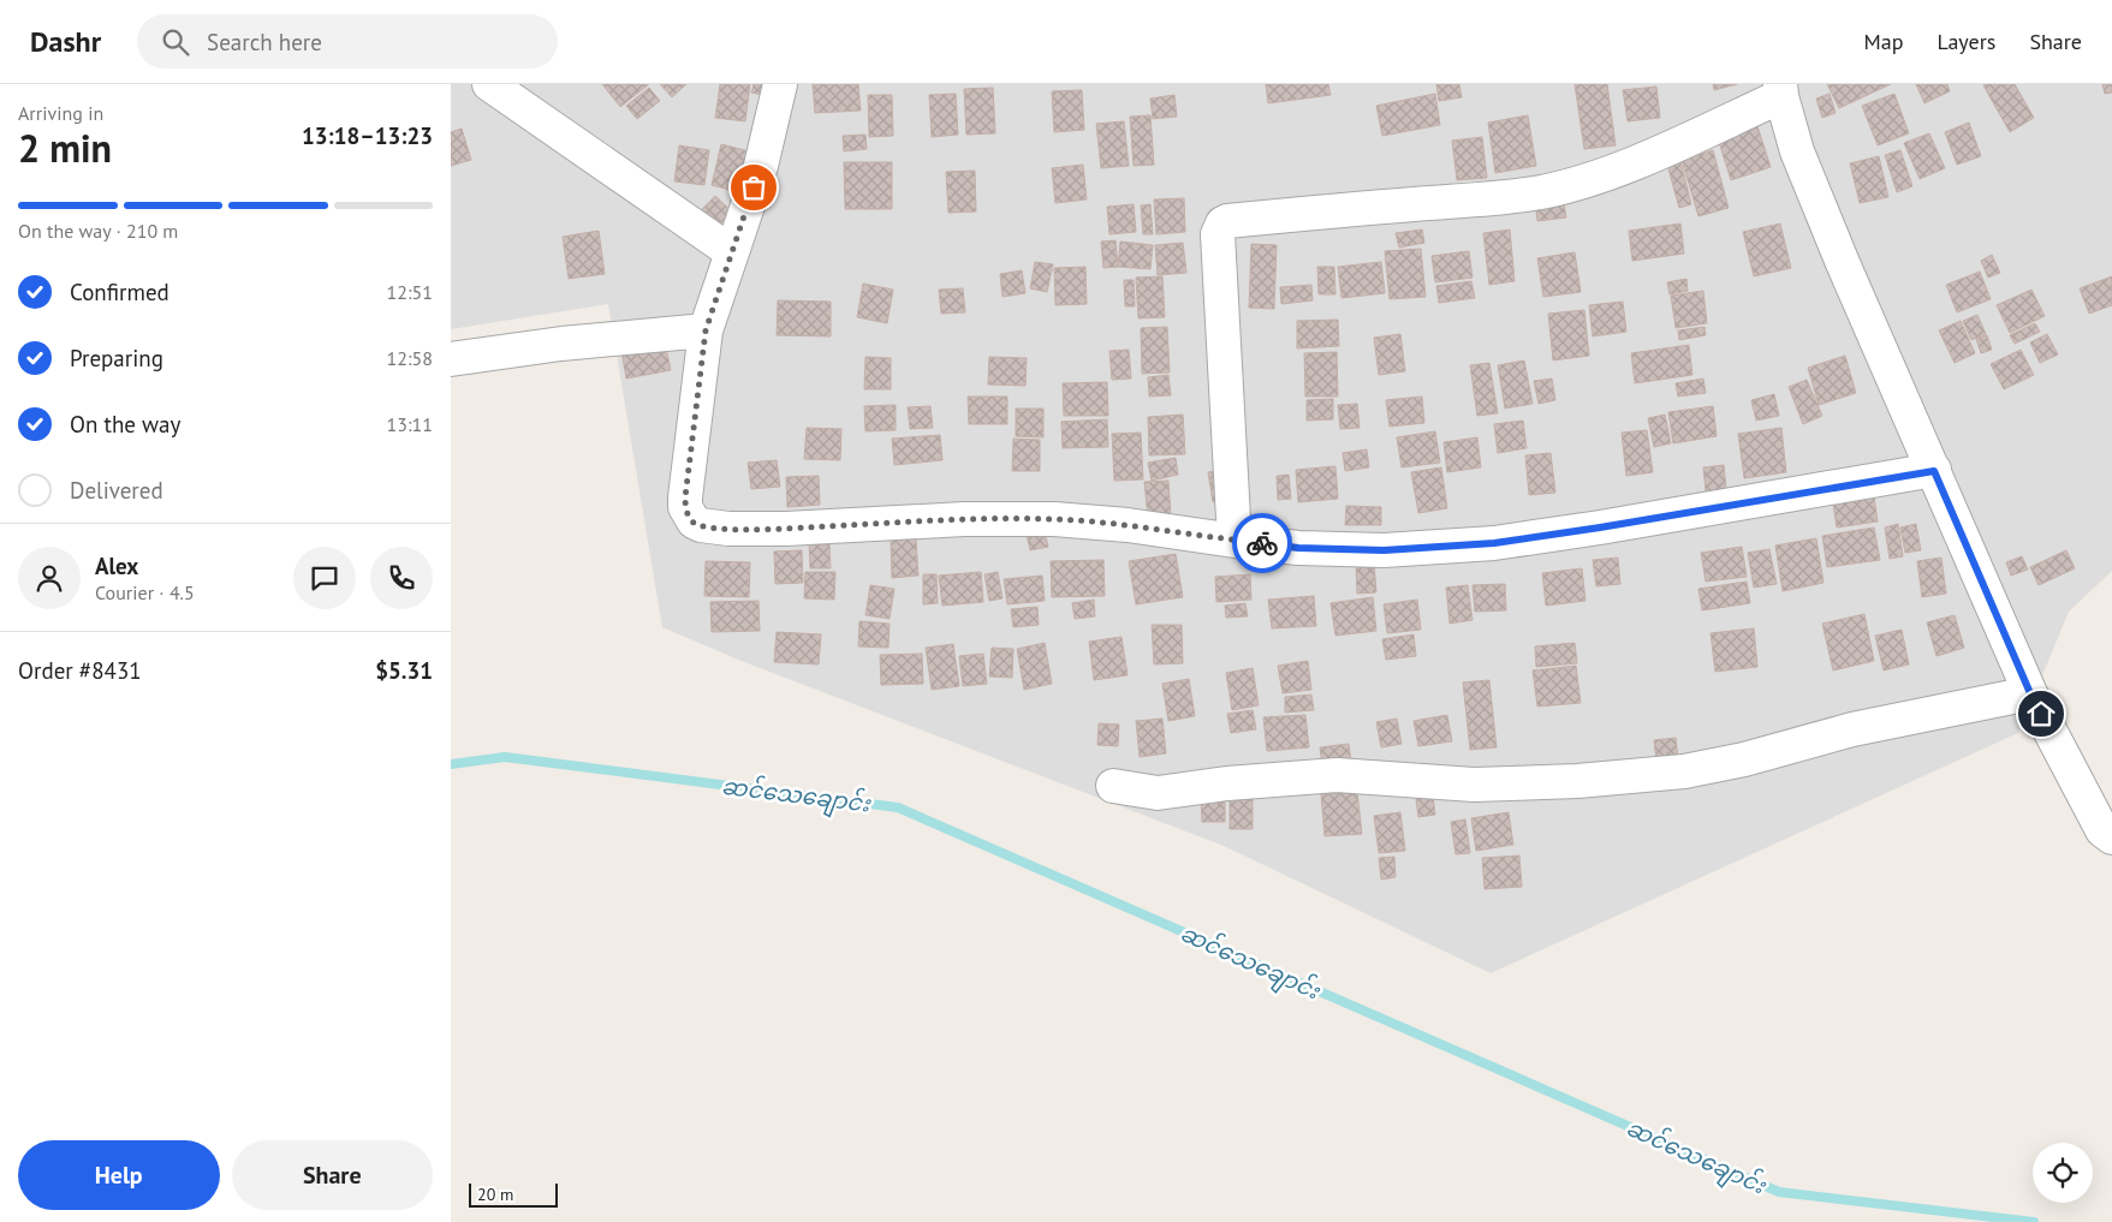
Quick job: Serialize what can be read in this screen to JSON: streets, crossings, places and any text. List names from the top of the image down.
{
  "water": ["ဆင်သေချောင်း"],
  "scale_bar": "20 m",
  "page": {
    "header": "Dashr",
    "search": "Search here",
    "nav": ["Map", "Layers", "Share"],
    "heading": ["2 min", "Arriving in", "13:18–13:23"],
    "panel": [
      "Alex",
      "Courier · 4.5",
      "Order #8431",
      "$5.31"
    ],
    "bar": "On the way · 210 m",
    "list": [
      ["Confirmed", "12:51"],
      ["Preparing", "12:58"],
      ["On the way", "13:11"],
      "Delivered"
    ],
    "buttons": ["Help", "Share"],
    "scale": "20 m"
  }
}
